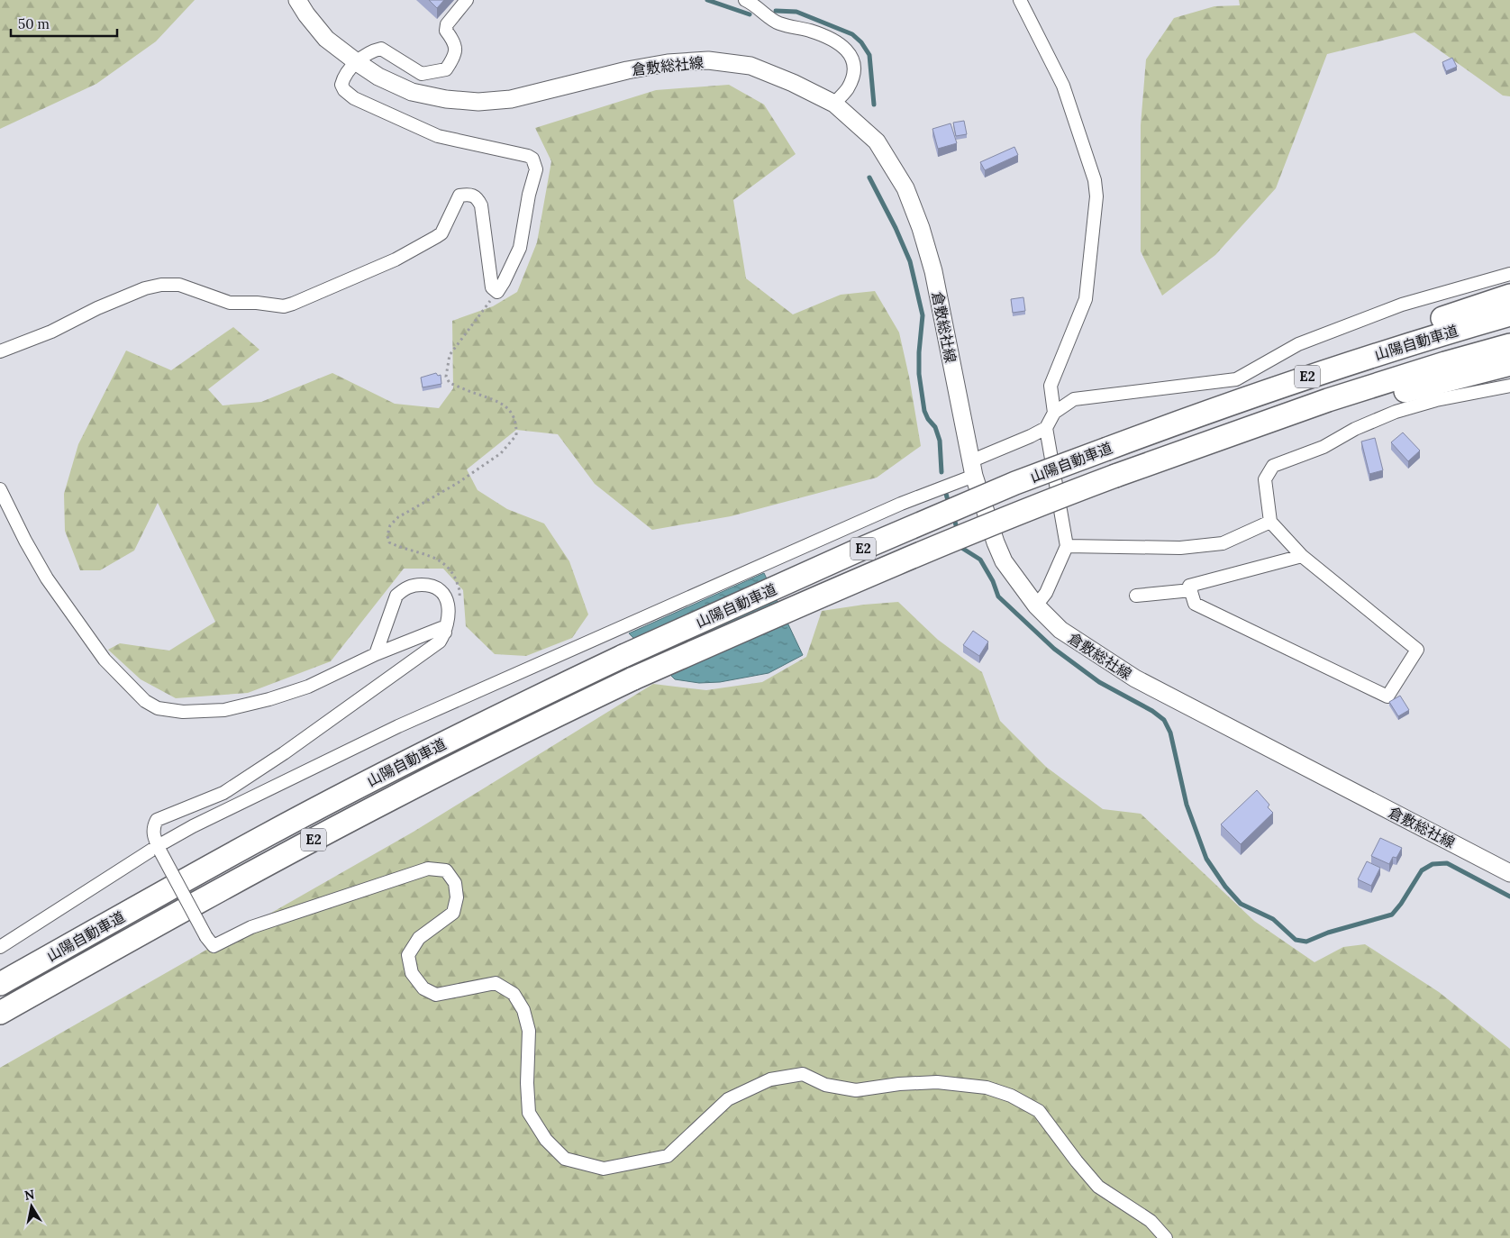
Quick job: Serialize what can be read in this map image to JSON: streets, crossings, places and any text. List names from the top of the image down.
{
  "streets": {
    "highway": ["山陽自動車道", "E2"],
    "main road": ["倉敷総社線"]
  },
  "scale_bar": "50 m",
  "north": "top"
}
